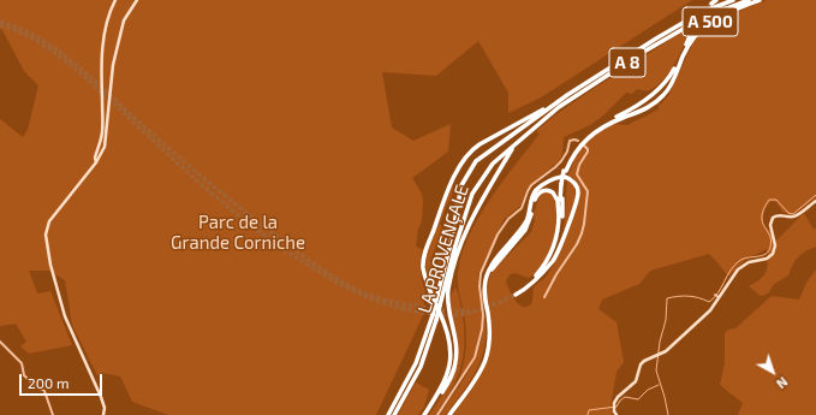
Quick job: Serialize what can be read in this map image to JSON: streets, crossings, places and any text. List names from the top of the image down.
{
  "streets": {
    "highway": ["A 500", "A 8", "LA PROVENÇALE"]
  },
  "parks": ["Parc de la Grande Corniche"],
  "scale_bar": "200 m",
  "north": "bottom right"
}
